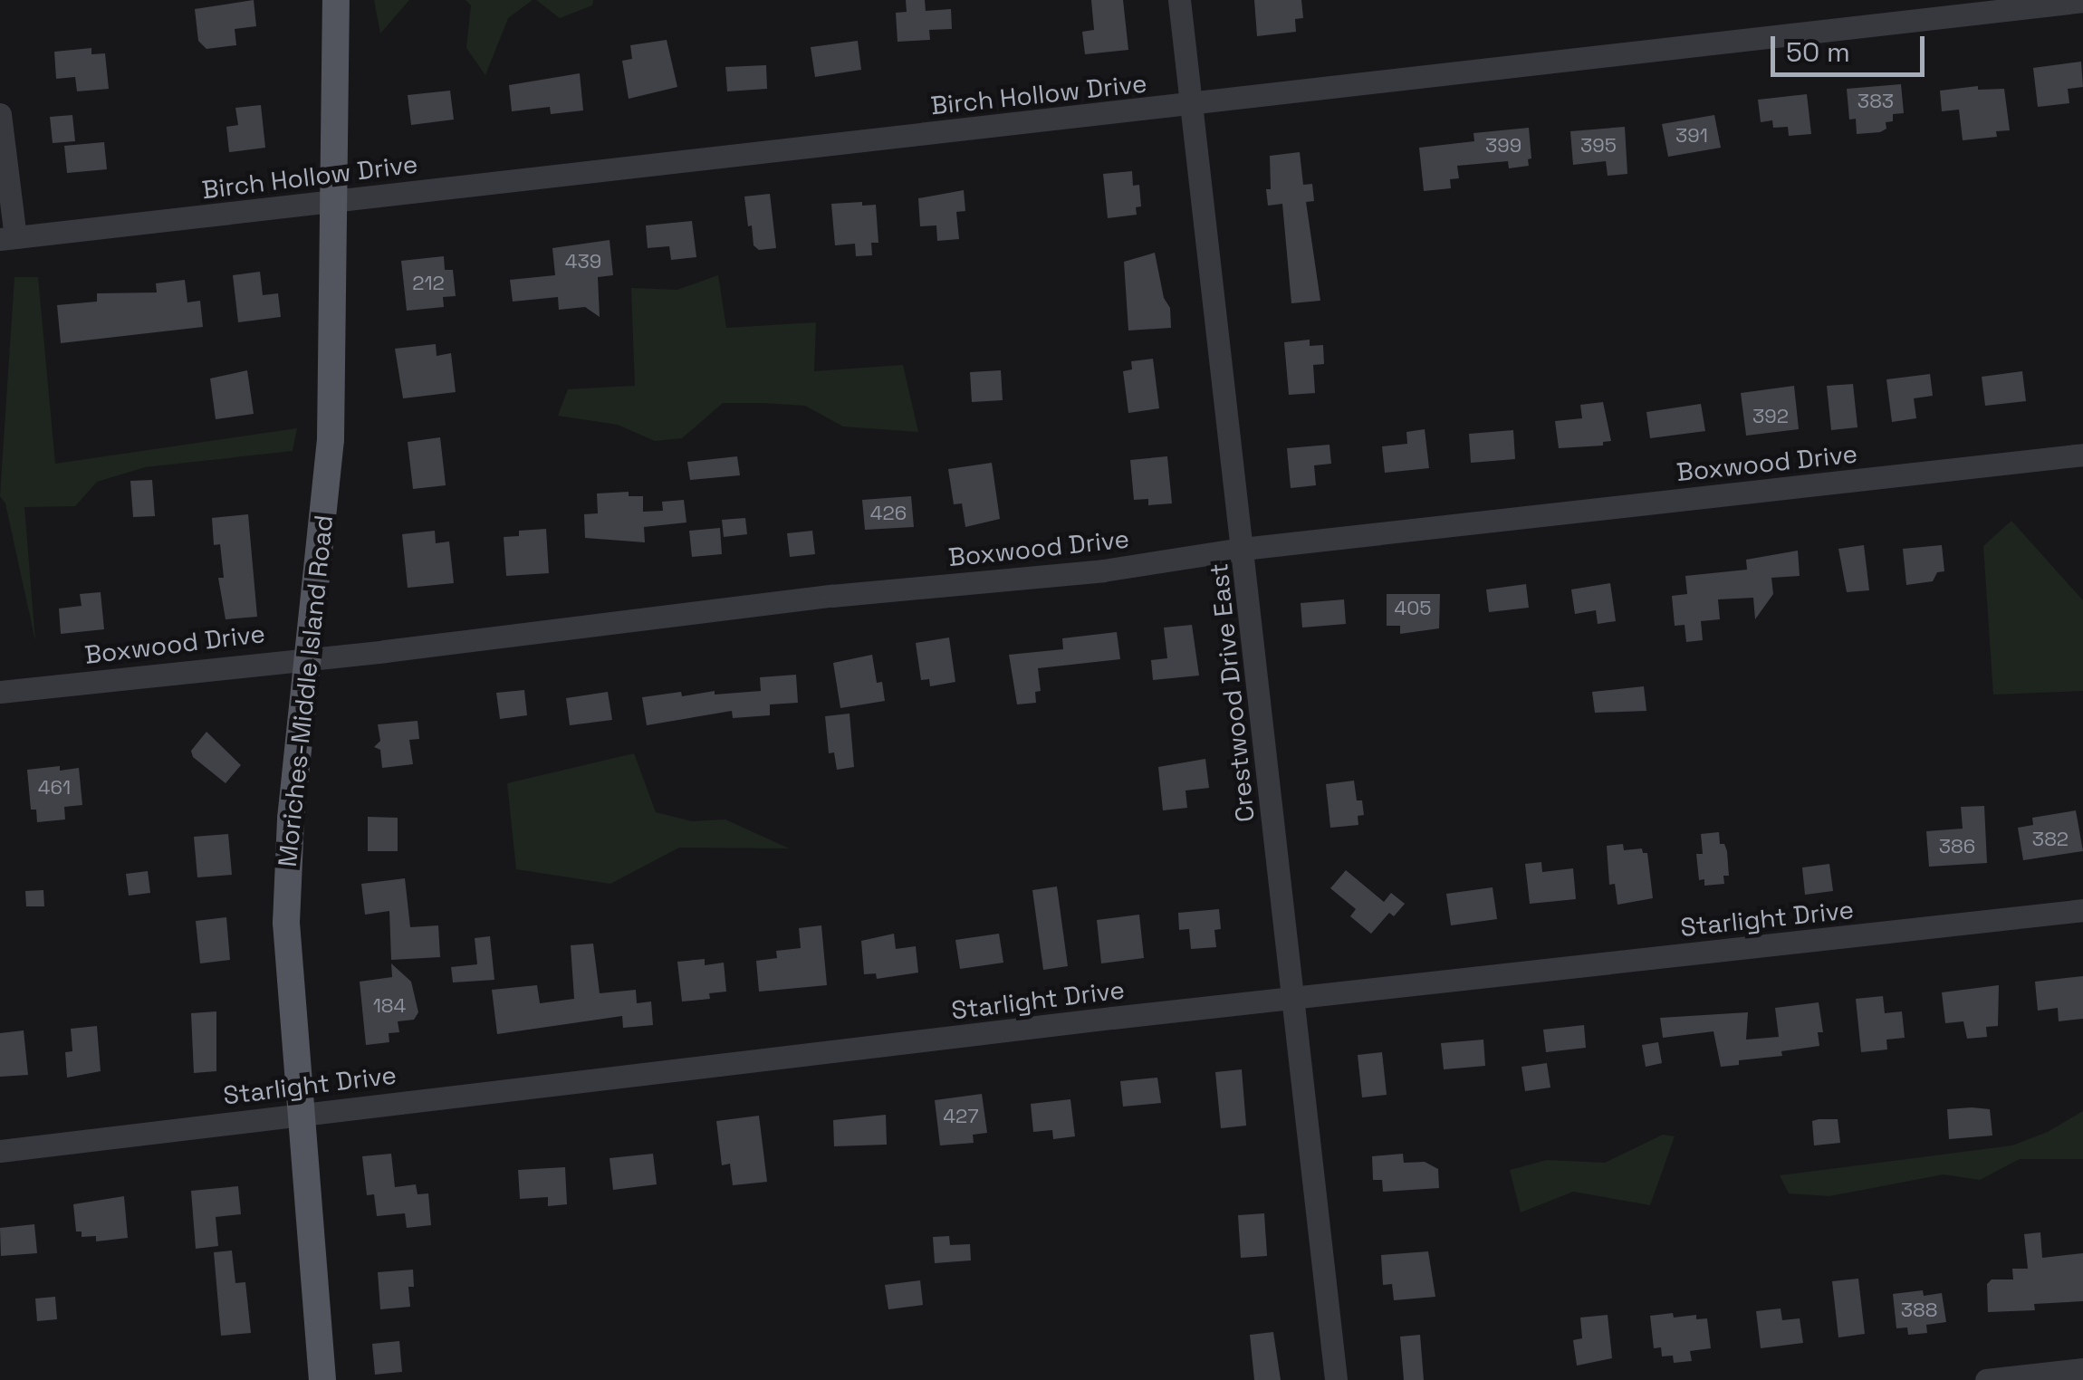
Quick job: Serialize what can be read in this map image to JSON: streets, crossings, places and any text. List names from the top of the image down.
{
  "streets": {
    "main road": ["Moriches-Middle Island Road"],
    "street": [
      "Birch Hollow Drive",
      "Boxwood Drive",
      "Crestwood Drive East",
      "Starlight Drive"
    ]
  },
  "crossings": [
    ["Birch Hollow Drive", "Moriches-Middle Island Road"],
    ["Birch Hollow Drive", "Crestwood Drive East"],
    ["Boxwood Drive", "Moriches-Middle Island Road"],
    ["Boxwood Drive", "Crestwood Drive East"],
    ["Moriches-Middle Island Road", "Starlight Drive"],
    ["Crestwood Drive East", "Starlight Drive"]
  ],
  "house_numbers": [
    "383",
    "391",
    "399",
    "395",
    "439",
    "212",
    "392",
    "426",
    "405",
    "461",
    "382",
    "386",
    "184",
    "427",
    "388"
  ],
  "scale_bar": "50 m"
}
